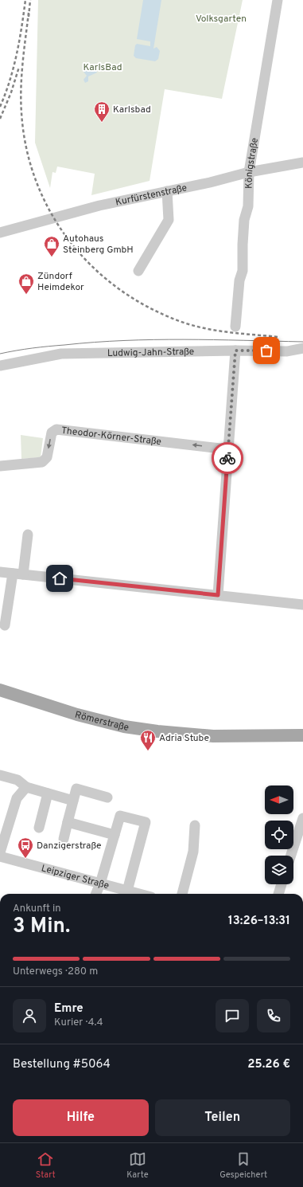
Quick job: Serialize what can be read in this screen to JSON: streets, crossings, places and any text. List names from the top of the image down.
{
  "streets": {
    "main road": ["Römerstraße"],
    "street": [
      "Königstraße",
      "Kurfürstenstraße",
      "Ludwig-Jahn-Straße",
      "Theodor-Körner-Straße",
      "Leipziger Straße"
    ]
  },
  "crossings": [
    ["Königstraße", "Kurfürstenstraße"]
  ],
  "one_way": ["Theodor-Körner-Straße"],
  "parks": ["Volksgarten", "KarlsBad"],
  "places": {
    "building": ["Karlsbad"],
    "shop": ["Autohaus Steinberg GmbH", "Zündorf Heimdekor"],
    "restaurant": ["Adria Stube"],
    "bus stop": ["Danzigerstraße"]
  },
  "north": "left",
  "page": {
    "heading": ["3 Min.", "Ankunft in", "13:26–13:31"],
    "panel": [
      "Emre",
      "Kurier · 4.4",
      "Bestellung #5064",
      "25.26 €"
    ],
    "bar": "Unterwegs · 280 m",
    "buttons": ["Hilfe", "Teilen"],
    "tabs": ["Start", "Karte", "Gespeichert"]
  }
}
